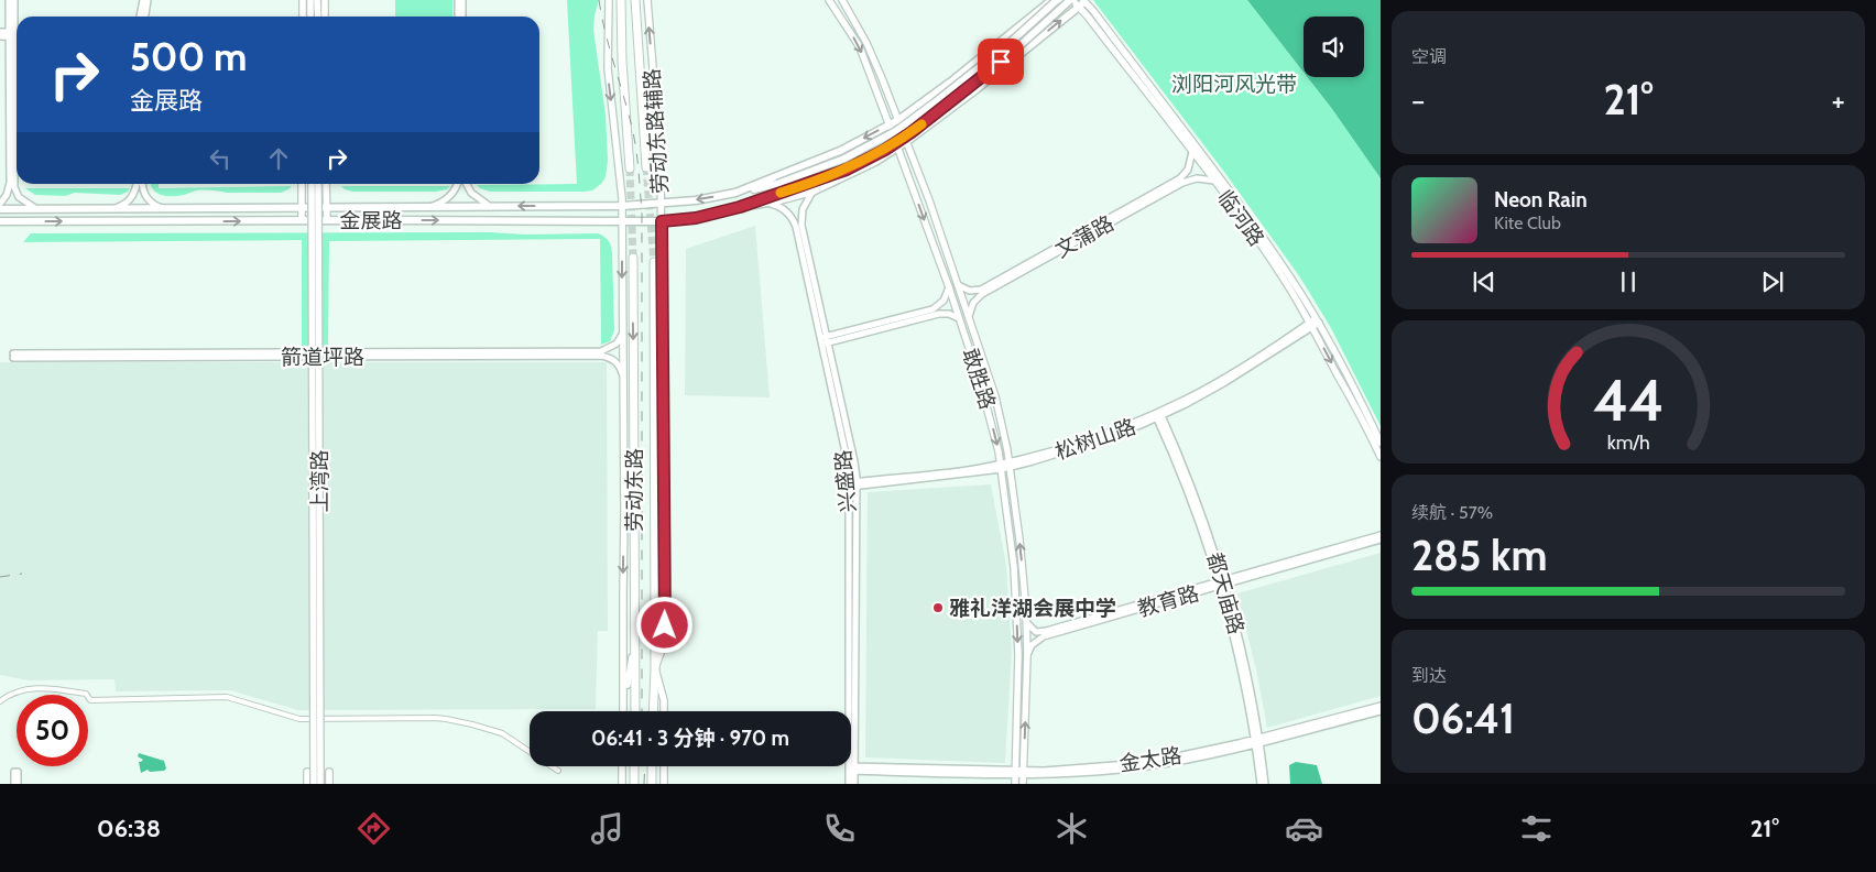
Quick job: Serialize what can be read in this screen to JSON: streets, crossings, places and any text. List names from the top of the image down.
{
  "streets": {
    "highway": ["劳动东路"],
    "main road": [
      "劳动东路辅路",
      "临河路",
      "金展路",
      "敢胜路",
      "上湾路"
    ],
    "street": [
      "文蒲路",
      "箭道坪路",
      "松树山路",
      "兴盛路",
      "都天庙路",
      "教育路",
      "金太路"
    ]
  },
  "crossings": [
    ["劳动东路辅路", "金展路"],
    ["劳动东路辅路", "箭道坪路"],
    ["劳动东路辅路", "劳动东路"],
    ["临河路", "金展路"],
    ["临河路", "文蒲路"],
    ["临河路", "松树山路"],
    ["金展路", "敢胜路"],
    ["金展路", "兴盛路"],
    ["文蒲路", "敢胜路"],
    ["敢胜路", "松树山路"],
    ["敢胜路", "教育路"],
    ["敢胜路", "金太路"],
    ["松树山路", "兴盛路"],
    ["松树山路", "都天庙路"],
    ["兴盛路", "金太路"],
    ["都天庙路", "教育路"],
    ["都天庙路", "金太路"]
  ],
  "parks": ["浏阳河风光带"],
  "places": ["雅礼洋湖会展中学"],
  "page": {
    "tile": [
      "空调",
      ["续航 · 57%", "285 km"],
      ["到达", "06:41"]
    ],
    "turn": ["500 m", "金展路"],
    "heat": ["−", "21°", "+"],
    "song": ["Neon Rain", "Kite Club"],
    "limit": "50",
    "trip": "06:41 · 3 分钟 · 970 m",
    "tabs": ["06:38", "21°"],
    "gauge": ["44", "km/h"]
  }
}
